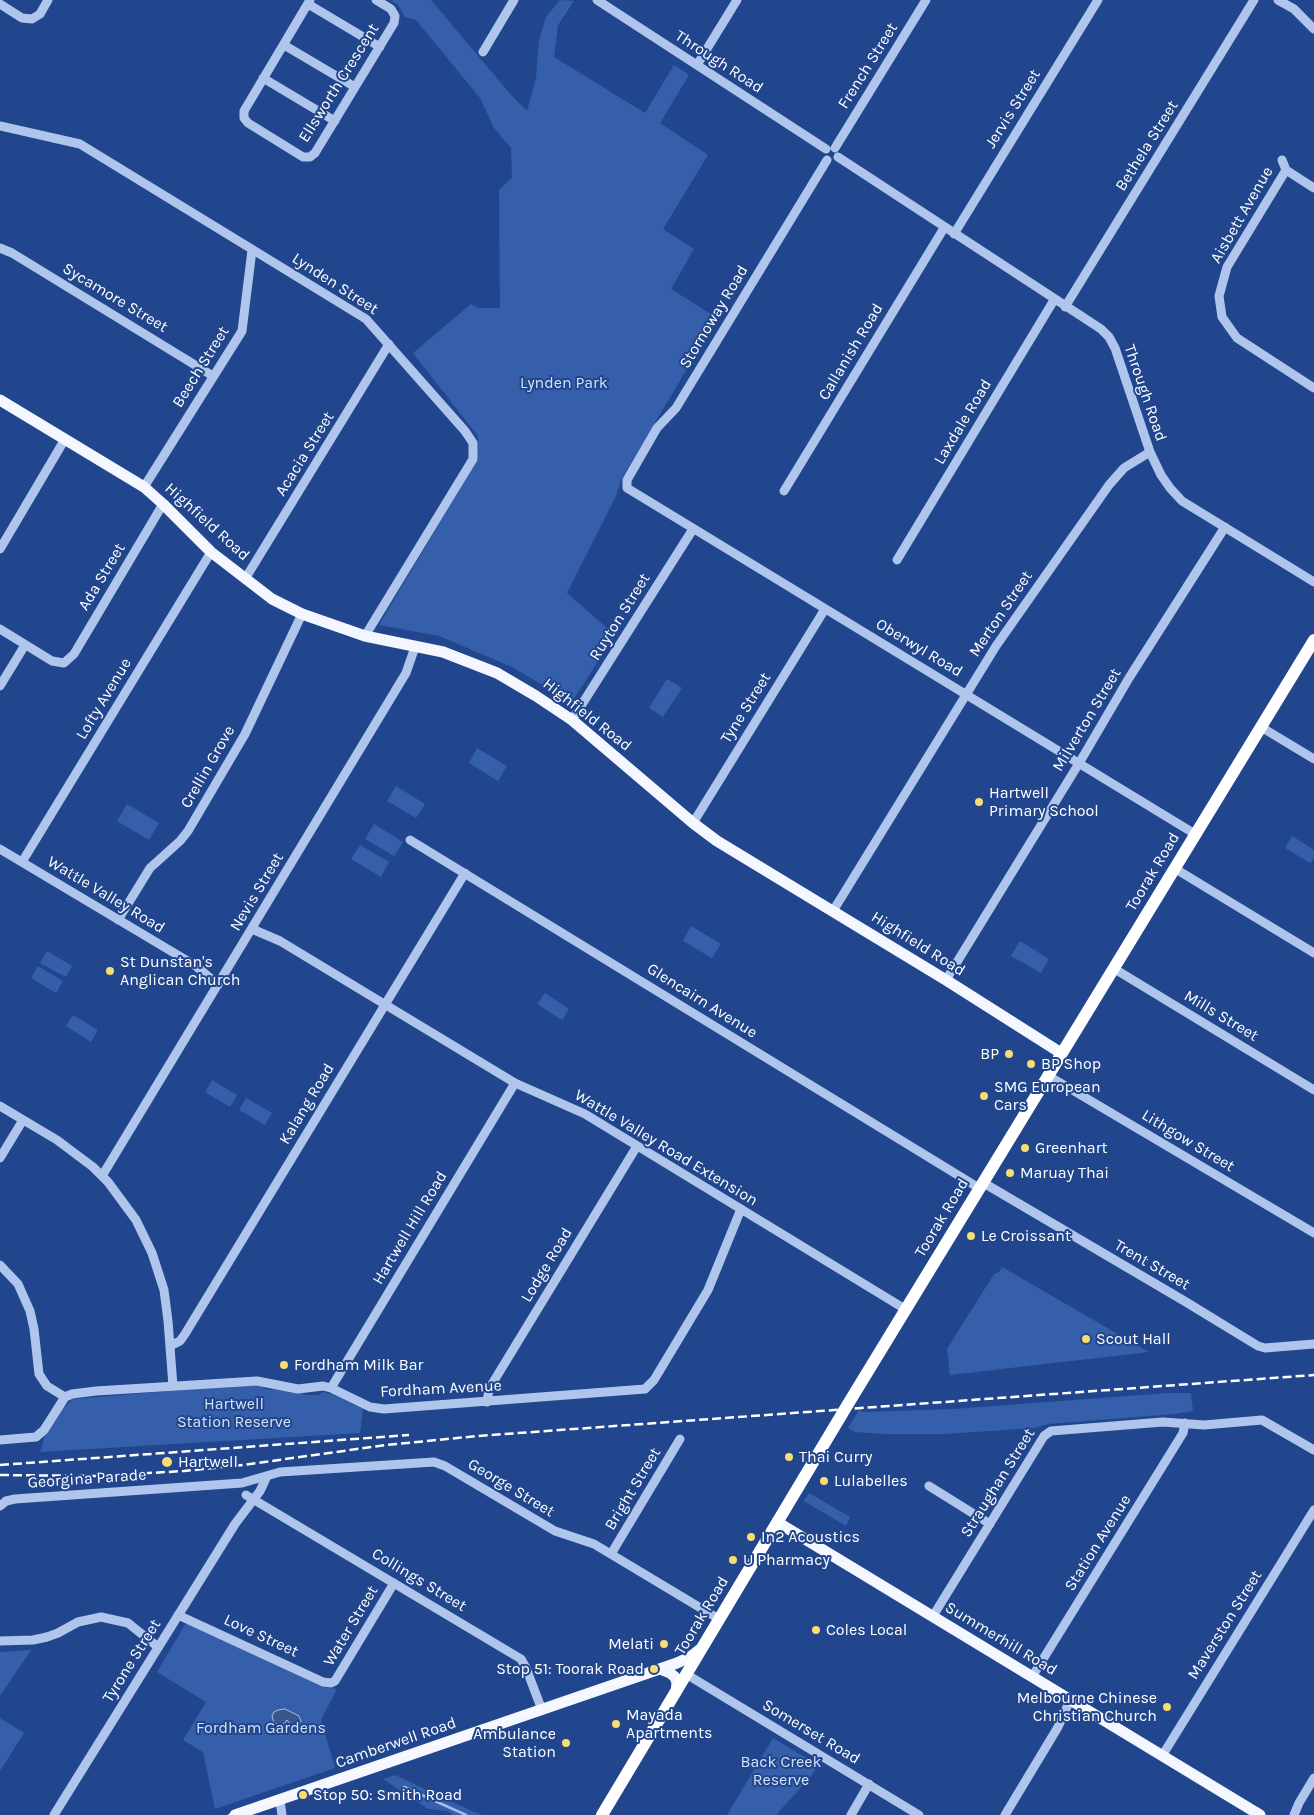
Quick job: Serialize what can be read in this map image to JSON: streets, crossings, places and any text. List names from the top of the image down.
{
  "streets": {
    "highway": ["Toorak Road"],
    "main road": ["Highfield Road", "Summerhill Road", "Camberwell Road"],
    "street": [
      "Through Road",
      "French Street",
      "Ellsworth Crescent",
      "Jervis Street",
      "Bethela Street",
      "Aisbett Avenue",
      "Lynden Street",
      "Sycamore Street",
      "Stornoway Road",
      "Callanish Road",
      "Beech Street",
      "Laxdale Road",
      "Acacia Street",
      "Ada Street",
      "Merton Street",
      "Ruyton Street",
      "Oberwyl Road",
      "Lofty Avenue",
      "Tyne Street",
      "Milverton Street",
      "Crellin Grove",
      "Nevis Street",
      "Wattle Valley Road",
      "Glencairn Avenue",
      "Mills Street",
      "Kalang Road",
      "Lithgow Street",
      "Wattle Valley Road Extension",
      "Hartwell Hill Road",
      "Lodge Road",
      "Trent Street",
      "Fordham Avenue",
      "Georgina Parade",
      "Straughan Street",
      "George Street",
      "Bright Street",
      "Station Avenue",
      "Collings Street",
      "Maverston Street",
      "Water Street",
      "Love Street",
      "Tyrone Street",
      "Somerset Road"
    ]
  },
  "crossings": [
    ["Through Road", "French Street"],
    ["Through Road", "Jervis Street"],
    ["Through Road", "Bethela Street"],
    ["Through Road", "Stornoway Road"],
    ["Through Road", "Callanish Road"],
    ["Through Road", "Laxdale Road"],
    ["Through Road", "Merton Street"],
    ["Through Road", "Milverton Street"],
    ["French Street", "Stornoway Road"],
    ["Lynden Street", "Beech Street"],
    ["Lynden Street", "Acacia Street"],
    ["Lynden Street", "Highfield Road"],
    ["Sycamore Street", "Beech Street"],
    ["Stornoway Road", "Oberwyl Road"],
    ["Beech Street", "Highfield Road"],
    ["Acacia Street", "Highfield Road"],
    ["Highfield Road", "Ada Street"],
    ["Highfield Road", "Merton Street"],
    ["Highfield Road", "Ruyton Street"],
    ["Highfield Road", "Lofty Avenue"],
    ["Highfield Road", "Tyne Street"],
    ["Highfield Road", "Milverton Street"],
    ["Highfield Road", "Crellin Grove"],
    ["Highfield Road", "Toorak Road"],
    ["Highfield Road", "Nevis Street"],
    ["Merton Street", "Oberwyl Road"],
    ["Ruyton Street", "Oberwyl Road"],
    ["Oberwyl Road", "Tyne Street"],
    ["Oberwyl Road", "Milverton Street"],
    ["Oberwyl Road", "Toorak Road"],
    ["Lofty Avenue", "Wattle Valley Road"],
    ["Crellin Grove", "Wattle Valley Road"],
    ["Toorak Road", "Glencairn Avenue"],
    ["Toorak Road", "Mills Street"],
    ["Toorak Road", "Lithgow Street"],
    ["Toorak Road", "Wattle Valley Road Extension"],
    ["Toorak Road", "Trent Street"],
    ["Toorak Road", "George Street"],
    ["Toorak Road", "Summerhill Road"],
    ["Toorak Road", "Somerset Road"],
    ["Toorak Road", "Camberwell Road"],
    ["Nevis Street", "Wattle Valley Road"],
    ["Nevis Street", "Wattle Valley Road Extension"],
    ["Glencairn Avenue", "Kalang Road"],
    ["Glencairn Avenue", "Trent Street"],
    ["Kalang Road", "Wattle Valley Road Extension"],
    ["Wattle Valley Road Extension", "Hartwell Hill Road"],
    ["Wattle Valley Road Extension", "Lodge Road"],
    ["Wattle Valley Road Extension", "Fordham Avenue"],
    ["Hartwell Hill Road", "Fordham Avenue"],
    ["Lodge Road", "Fordham Avenue"],
    ["Georgina Parade", "George Street"],
    ["Georgina Parade", "Tyrone Street"],
    ["Straughan Street", "Station Avenue"],
    ["Straughan Street", "Summerhill Road"],
    ["George Street", "Bright Street"],
    ["George Street", "Tyrone Street"],
    ["Station Avenue", "Summerhill Road"],
    ["Collings Street", "Water Street"],
    ["Collings Street", "Tyrone Street"],
    ["Collings Street", "Camberwell Road"],
    ["Maverston Street", "Summerhill Road"],
    ["Water Street", "Love Street"],
    ["Love Street", "Tyrone Street"]
  ],
  "parks": [
    "Lynden Park",
    "Hartwell Station Reserve",
    "Fordham Gardens",
    "Back Creek Reserve"
  ],
  "places": [
    "Hartwell Primary School",
    "St Dunstan's Anglican Church",
    "BP",
    "BP Shop",
    "SMG European Cars",
    "Greenhart",
    "Maruay Thai",
    "Le Croissant",
    "Scout Hall",
    "Fordham Milk Bar",
    "Thai Curry",
    "Hartwell",
    "Lulabelles",
    "In2 Acoustics",
    "U Pharmacy",
    "Coles Local",
    "Melati",
    "Stop 51: Toorak Road",
    "Melbourne Chinese Christian Church",
    "Mayada Apartments",
    "Ambulance Station",
    "Stop 50: Smith Road"
  ]
}
